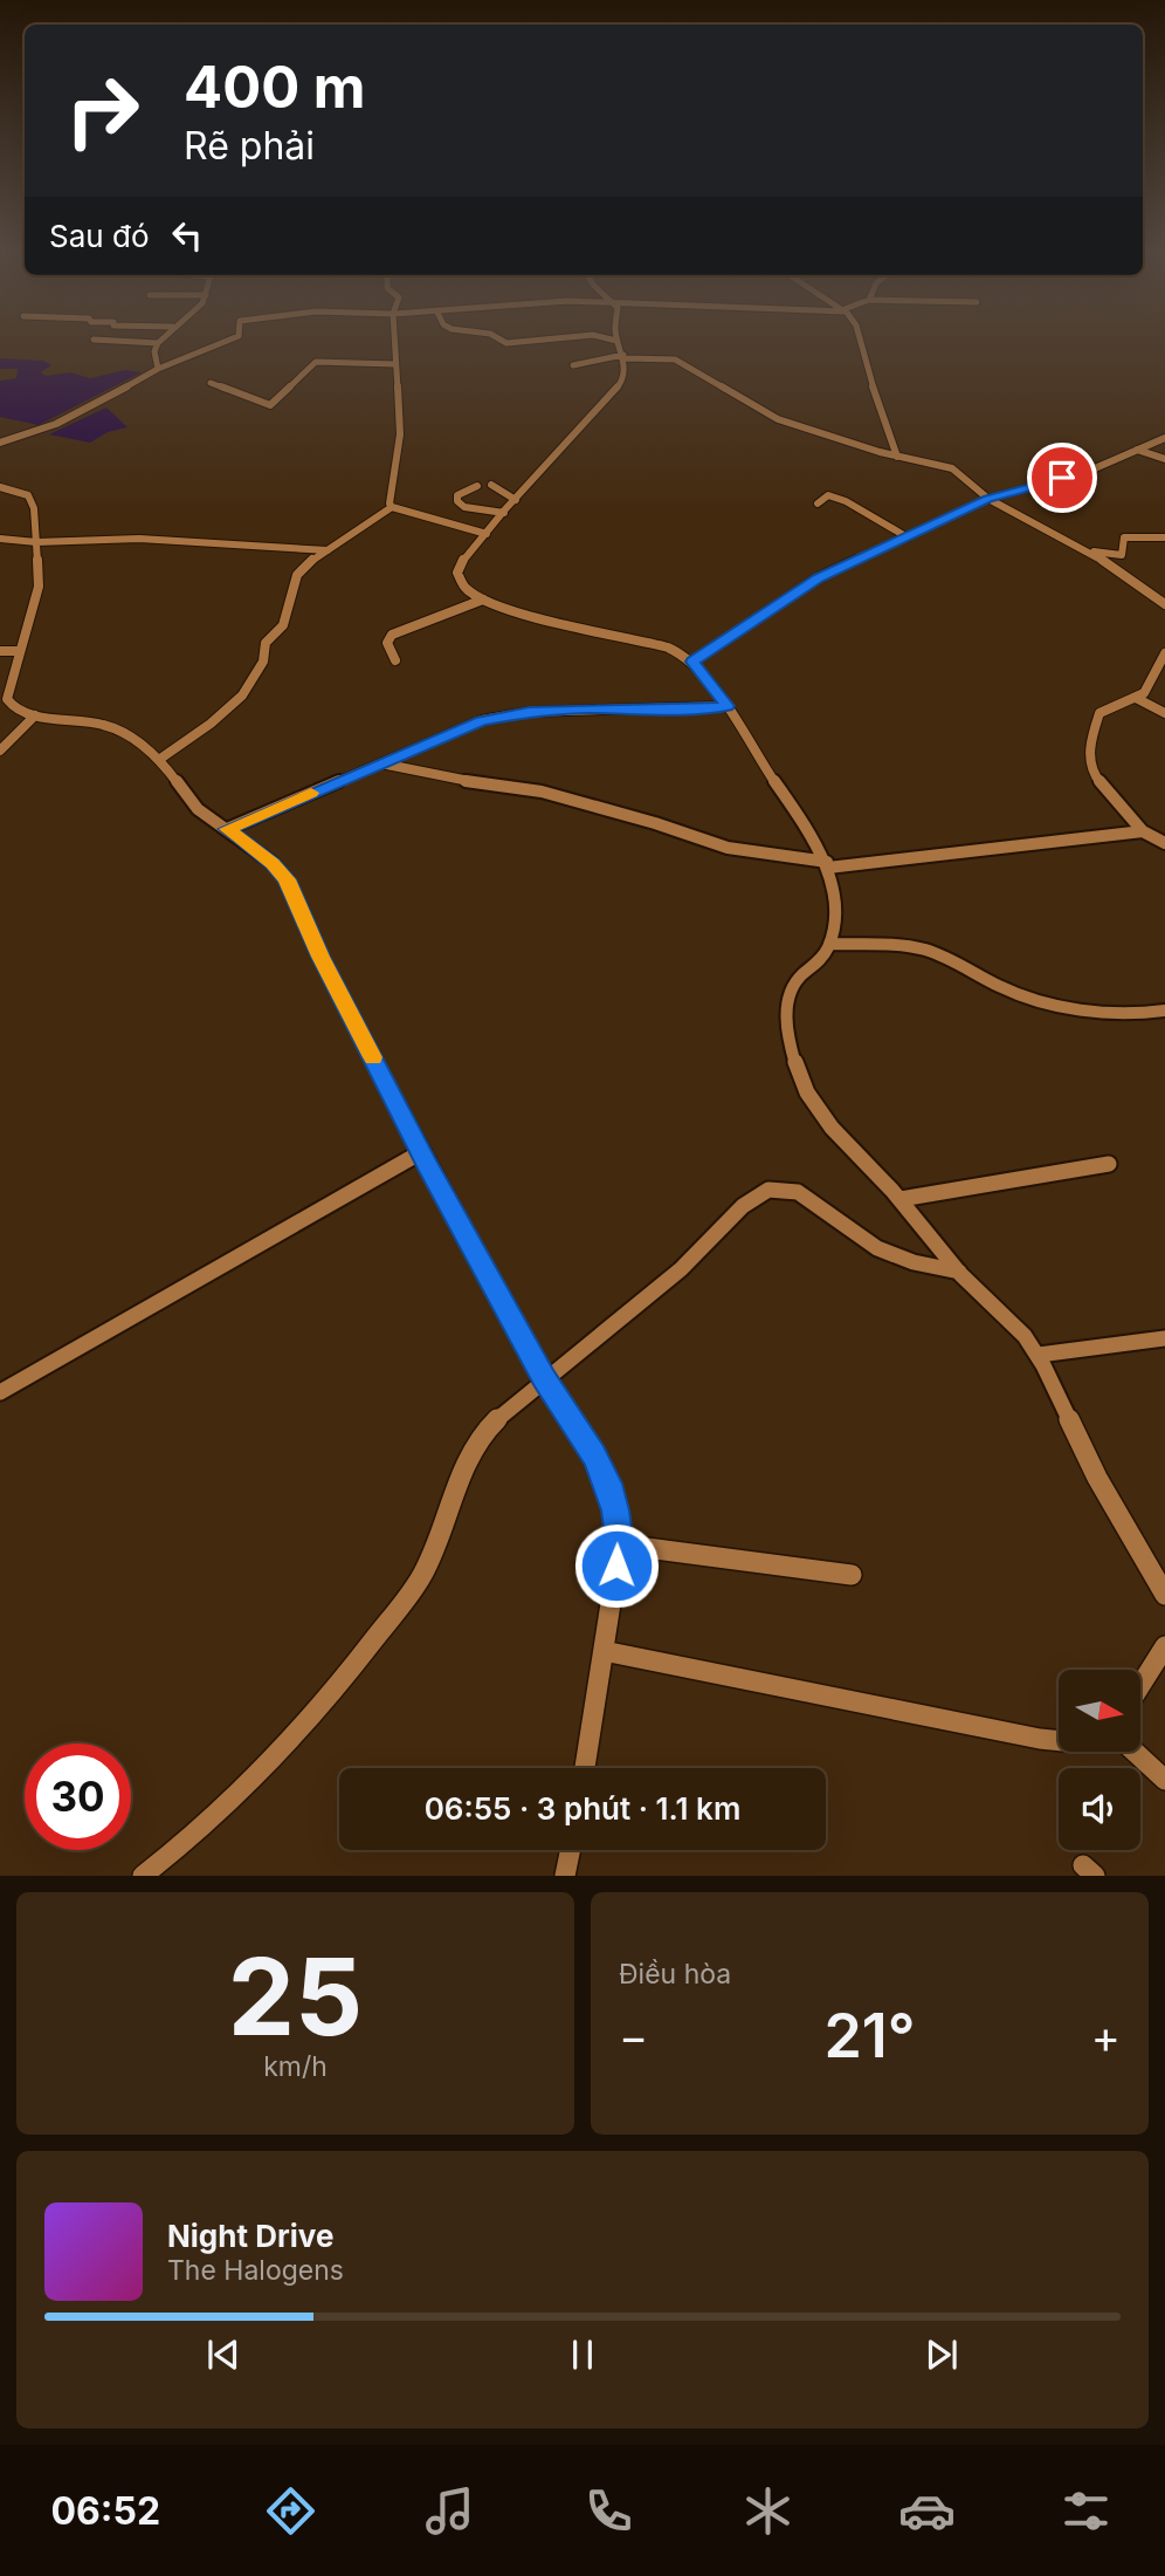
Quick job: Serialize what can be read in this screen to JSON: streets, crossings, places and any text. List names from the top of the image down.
{
  "north": "right",
  "page": {
    "turn": ["400 m", "Rẽ phải"],
    "then": "Sau đó",
    "limit": "30",
    "trip": "06:55 · 3 phút · 1.1 km",
    "tile": [
      ["25", "km/h"],
      "Điều hòa"
    ],
    "heat": ["−", "21°", "+"],
    "song": ["Night Drive", "The Halogens"],
    "tabs": "06:52"
  }
}
